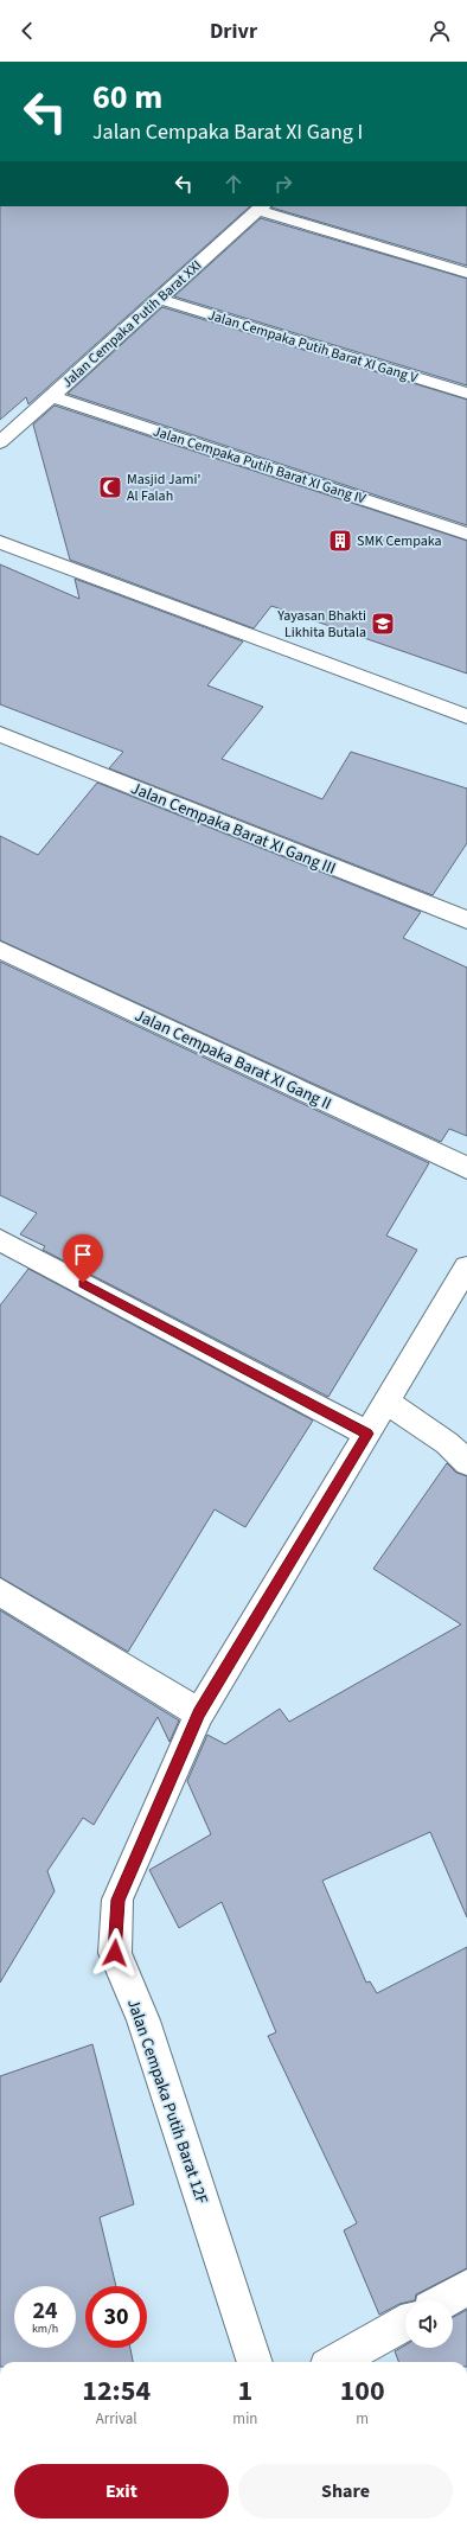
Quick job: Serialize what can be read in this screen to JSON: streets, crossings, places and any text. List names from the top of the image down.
{
  "streets": {
    "street": [
      "Jalan Cempaka Putih Barat XXI",
      "Jalan Cempaka Putih Barat XI Gang V",
      "Jalan Cempaka Putih Barat XI Gang IV",
      "Jalan Cempaka Barat XI Gang III",
      "Jalan Cempaka Barat XI Gang II",
      "Jalan Cempaka Putih Barat 12F"
    ]
  },
  "crossings": [
    ["Jalan Cempaka Putih Barat XXI", "Jalan Cempaka Putih Barat XI Gang V"],
    ["Jalan Cempaka Putih Barat XXI", "Jalan Cempaka Putih Barat XI Gang IV"]
  ],
  "places": {
    "mosque": ["Masjid Jami' Al Falah"],
    "building": ["SMK Cempaka"],
    "school or university": ["Yayasan Bhakti Likhita Butala"]
  },
  "page": {
    "header": "Drivr",
    "turn": ["60 m", "Jalan Cempaka Barat XI Gang I"],
    "speed": "24 km/h",
    "limit": "30",
    "eta": [
      "12:54",
      "Arrival",
      "1",
      "min",
      "100",
      "m"
    ],
    "buttons": ["Exit", "Share"]
  }
}
